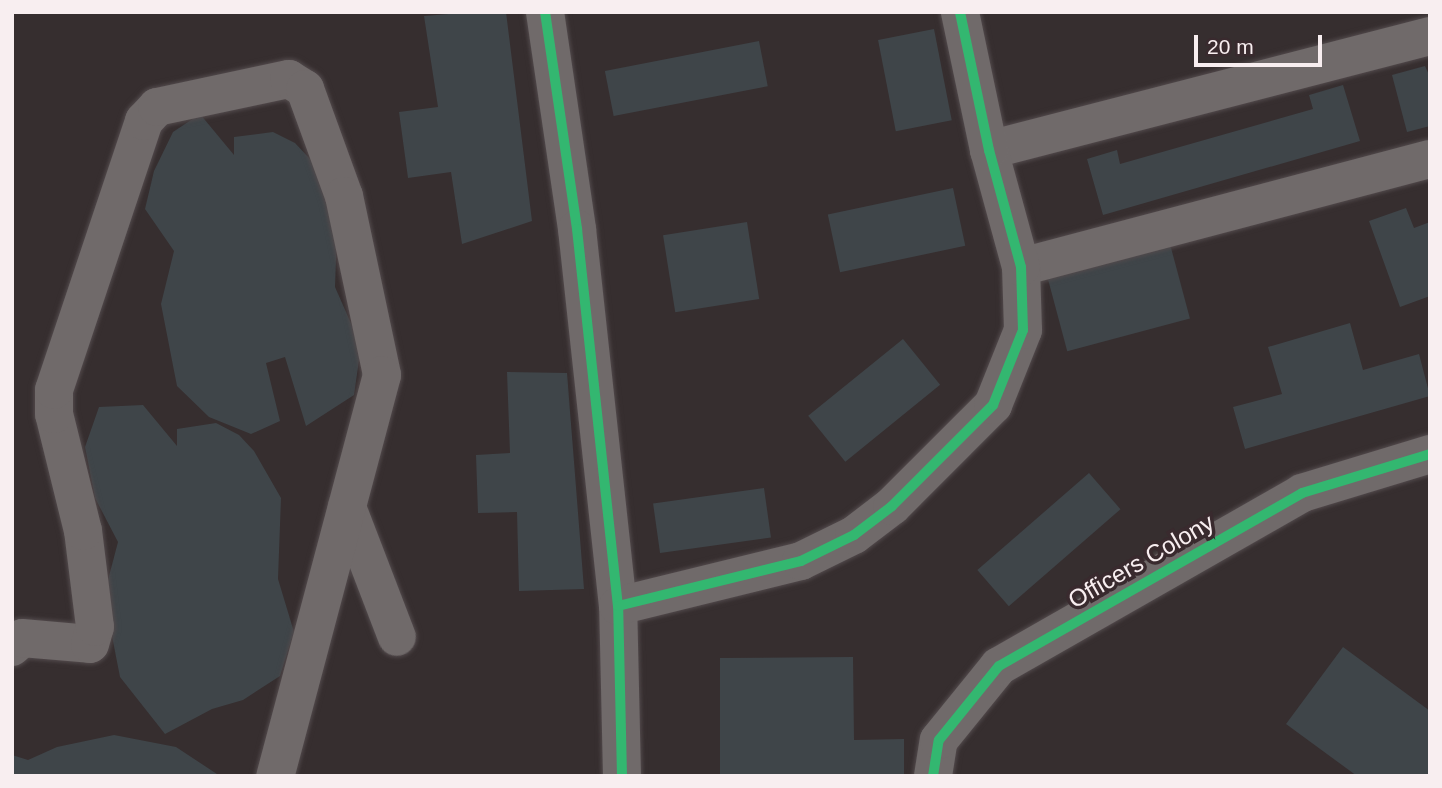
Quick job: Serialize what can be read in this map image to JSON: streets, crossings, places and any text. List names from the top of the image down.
{
  "streets": {
    "street": ["Officers Colony"]
  },
  "scale_bar": "20 m"
}
